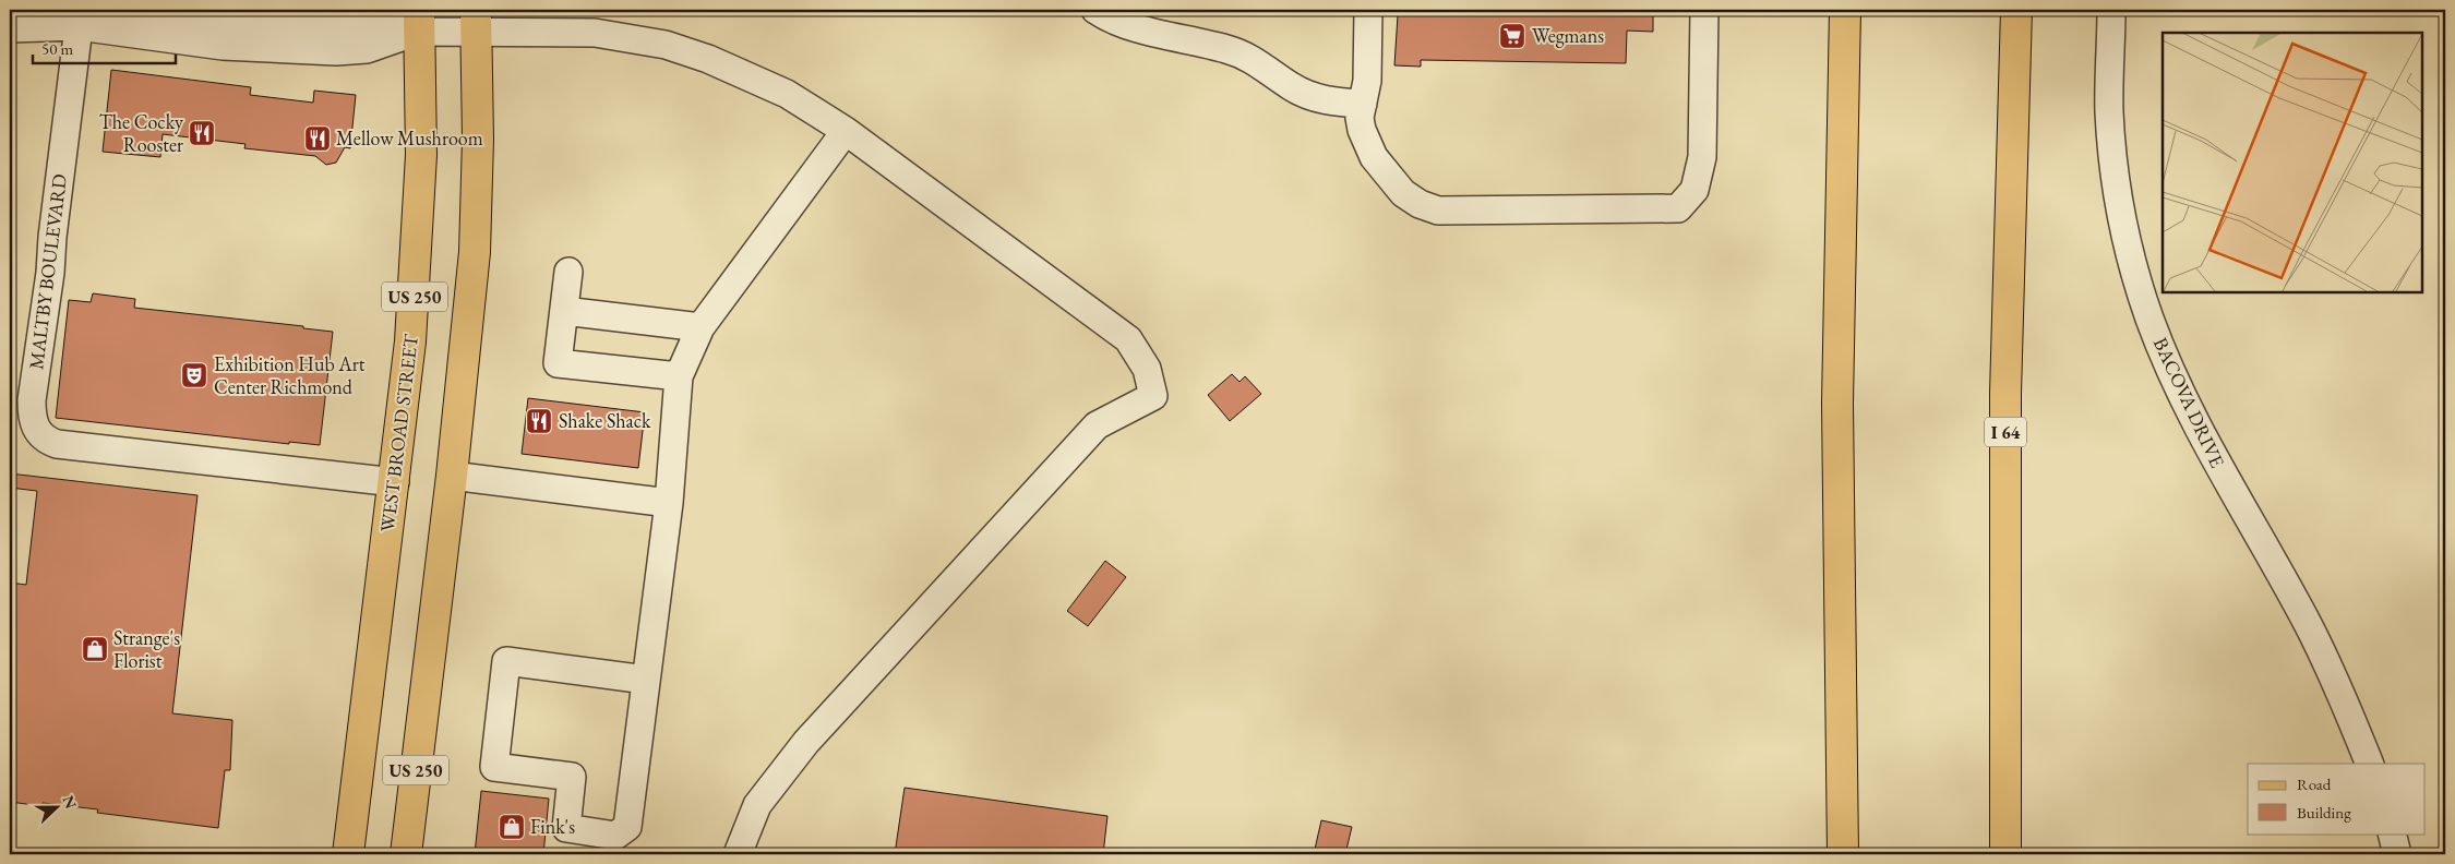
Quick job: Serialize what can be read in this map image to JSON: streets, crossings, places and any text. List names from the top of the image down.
{
  "streets": {
    "main road": ["US 250", "I 64", "WEST BROAD STREET"],
    "street": ["MALTBY BOULEVARD", "BACOVA DRIVE"]
  },
  "crossings": [
    ["MALTBY BOULEVARD", "WEST BROAD STREET"]
  ],
  "places": {
    "supermarket": ["Wegmans"],
    "restaurant": ["The Cocky Rooster", "Mellow Mushroom", "Shake Shack"],
    "theatre": ["Exhibition Hub Art Center Richmond"],
    "shop": ["Strange's Florist", "Fink's"]
  },
  "legend": ["Road", "Building"],
  "scale_bar": "50 m",
  "north": "right"
}
